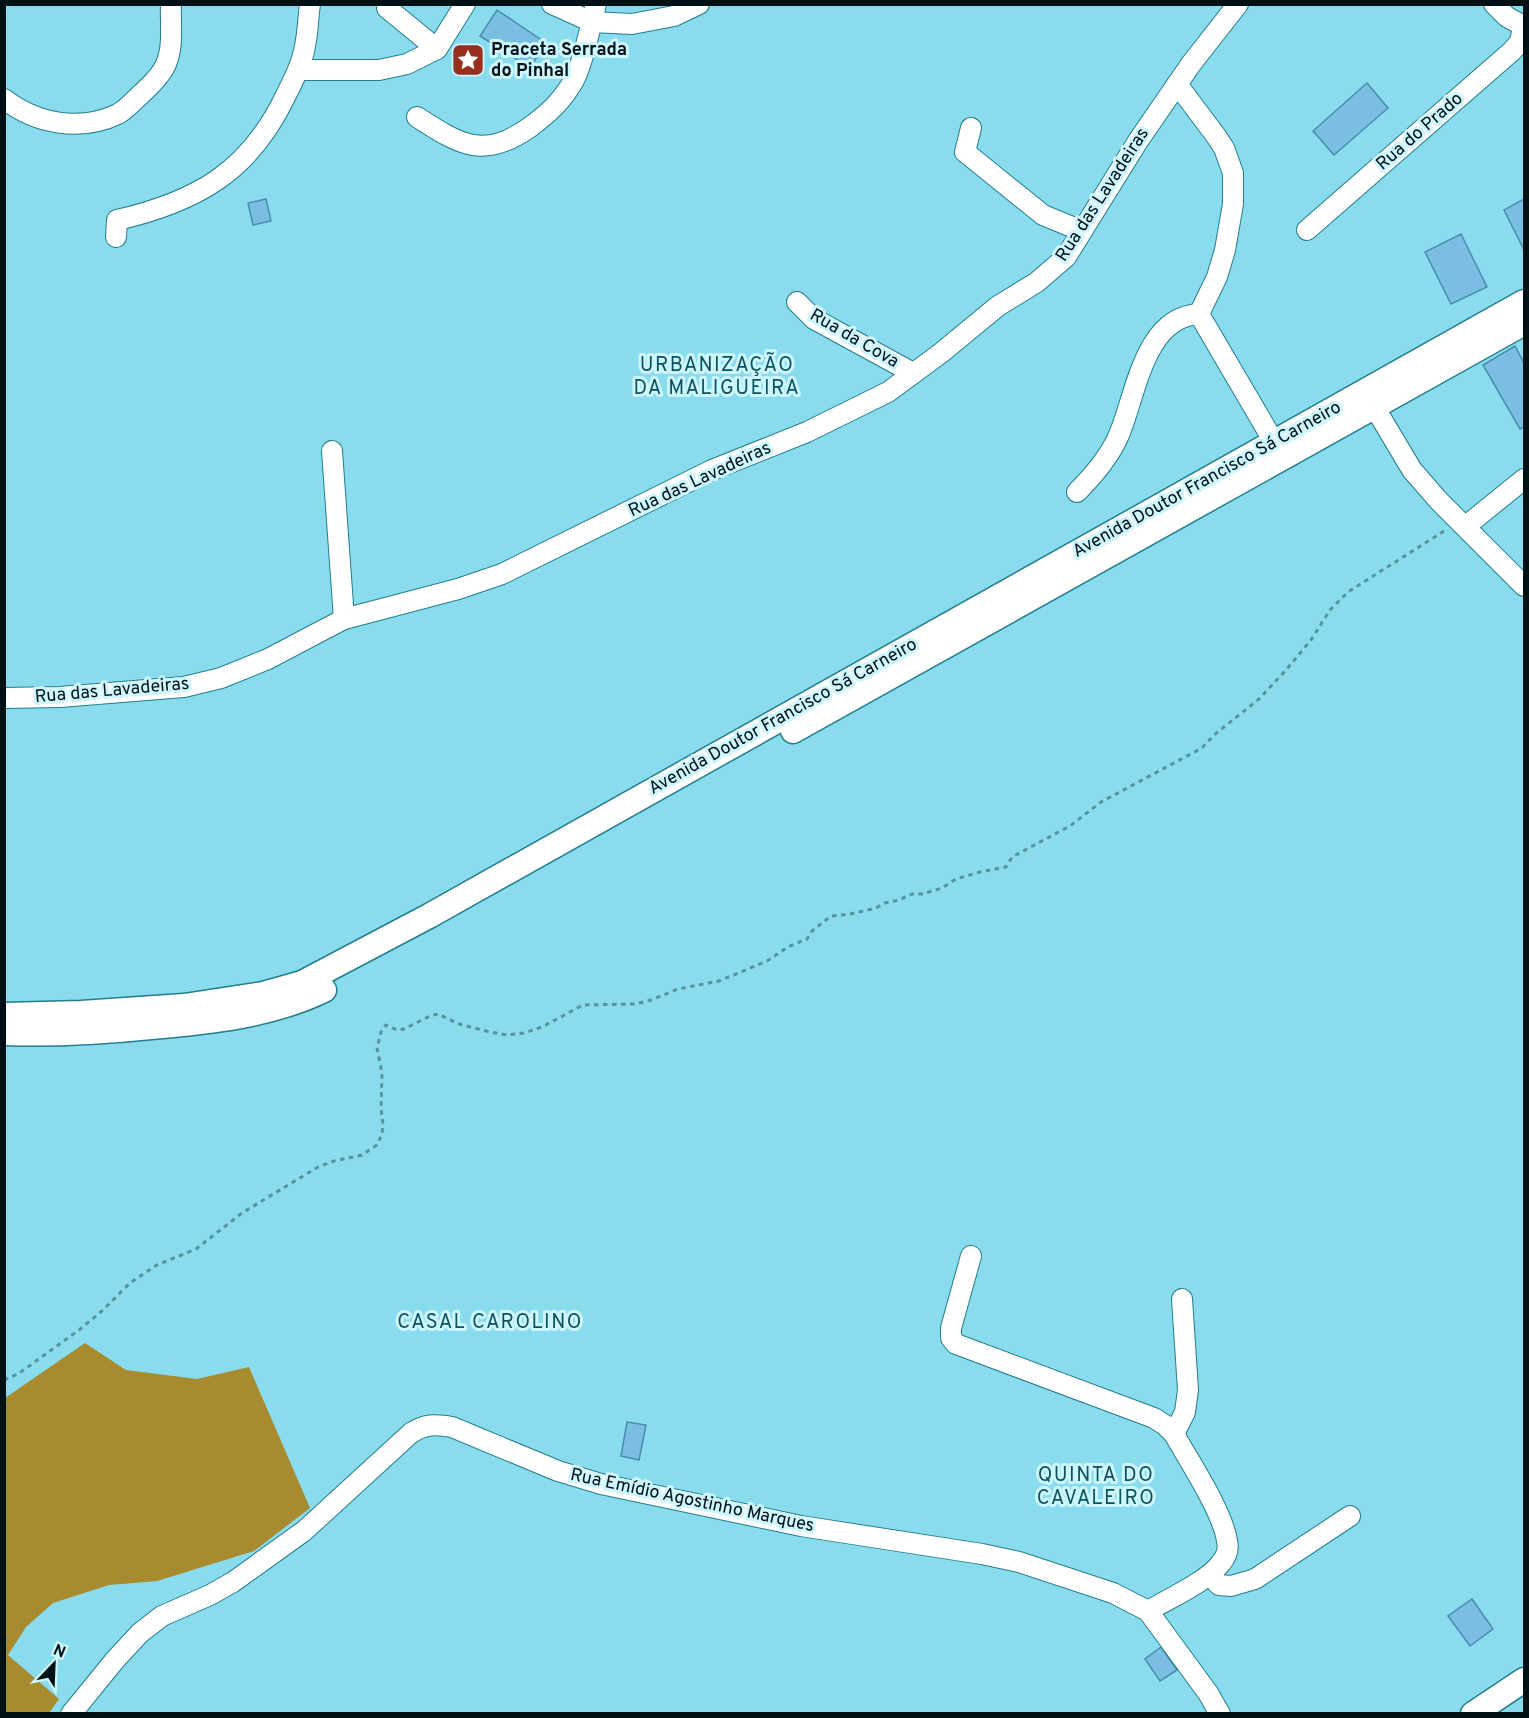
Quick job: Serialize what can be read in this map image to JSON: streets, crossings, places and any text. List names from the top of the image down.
{
  "streets": {
    "main road": ["Avenida Doutor Francisco Sá Carneiro"],
    "street": [
      "Rua do Prado",
      "Rua das Lavadeiras",
      "Rua da Cova",
      "Rua Emídio Agostinho Marques"
    ]
  },
  "crossings": [
    ["Rua das Lavadeiras", "Rua da Cova"]
  ],
  "districts": ["URBANIZAÇÃO DA MALIGUEIRA", "CASAL CAROLINO", "QUINTA DO CAVALEIRO"],
  "places": {
    "place": ["Praceta Serrada do Pinhal"]
  },
  "north": "top right"
}
